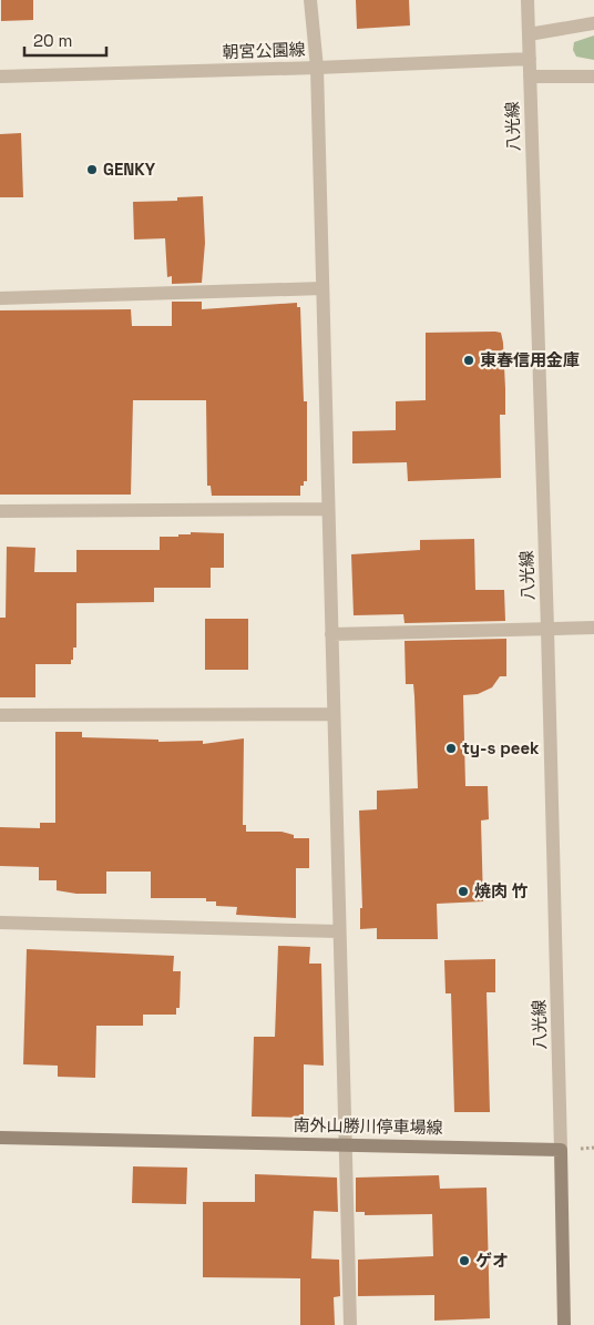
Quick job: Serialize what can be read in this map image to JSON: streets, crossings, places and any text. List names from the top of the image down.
{
  "streets": {
    "main road": ["南外山勝川停車場線"],
    "street": ["朝宮公園線", "八光線"]
  },
  "crossings": [
    ["朝宮公園線", "八光線"],
    ["八光線", "南外山勝川停車場線"]
  ],
  "places": [
    "GENKY",
    "東春信用金庫",
    "ty-s peek",
    "焼肉 竹",
    "ゲオ"
  ],
  "scale_bar": "20 m"
}
